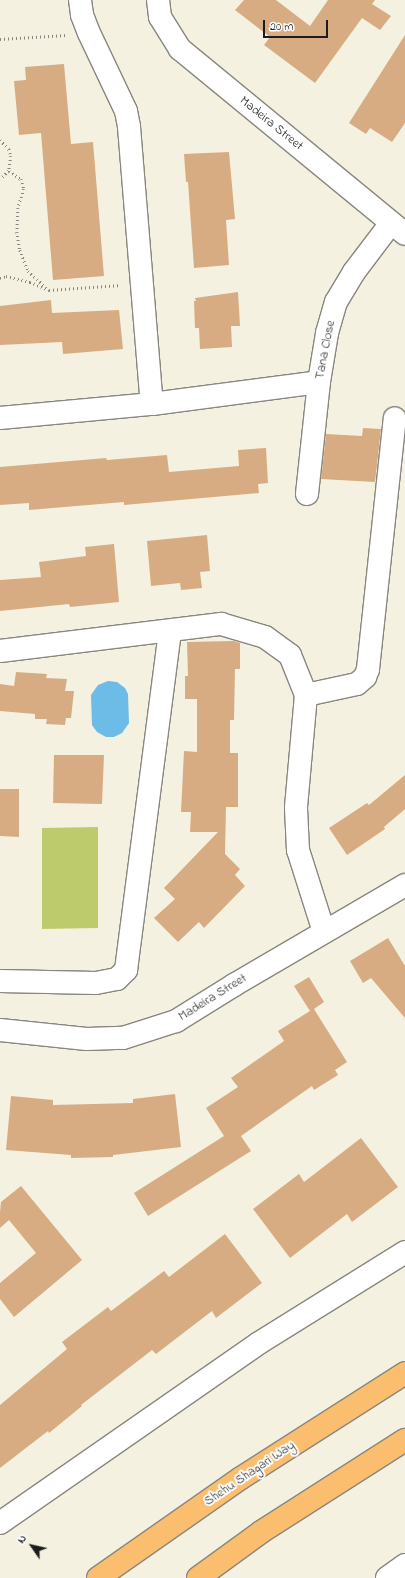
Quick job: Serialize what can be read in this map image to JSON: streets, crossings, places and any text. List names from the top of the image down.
{
  "streets": {
    "main road": ["Shehu Shagari Way"],
    "street": ["Madeira Street", "Tana Close"]
  },
  "crossings": [
    ["Madeira Street", "Tana Close"]
  ],
  "scale_bar": "20 m",
  "north": "top left"
}
